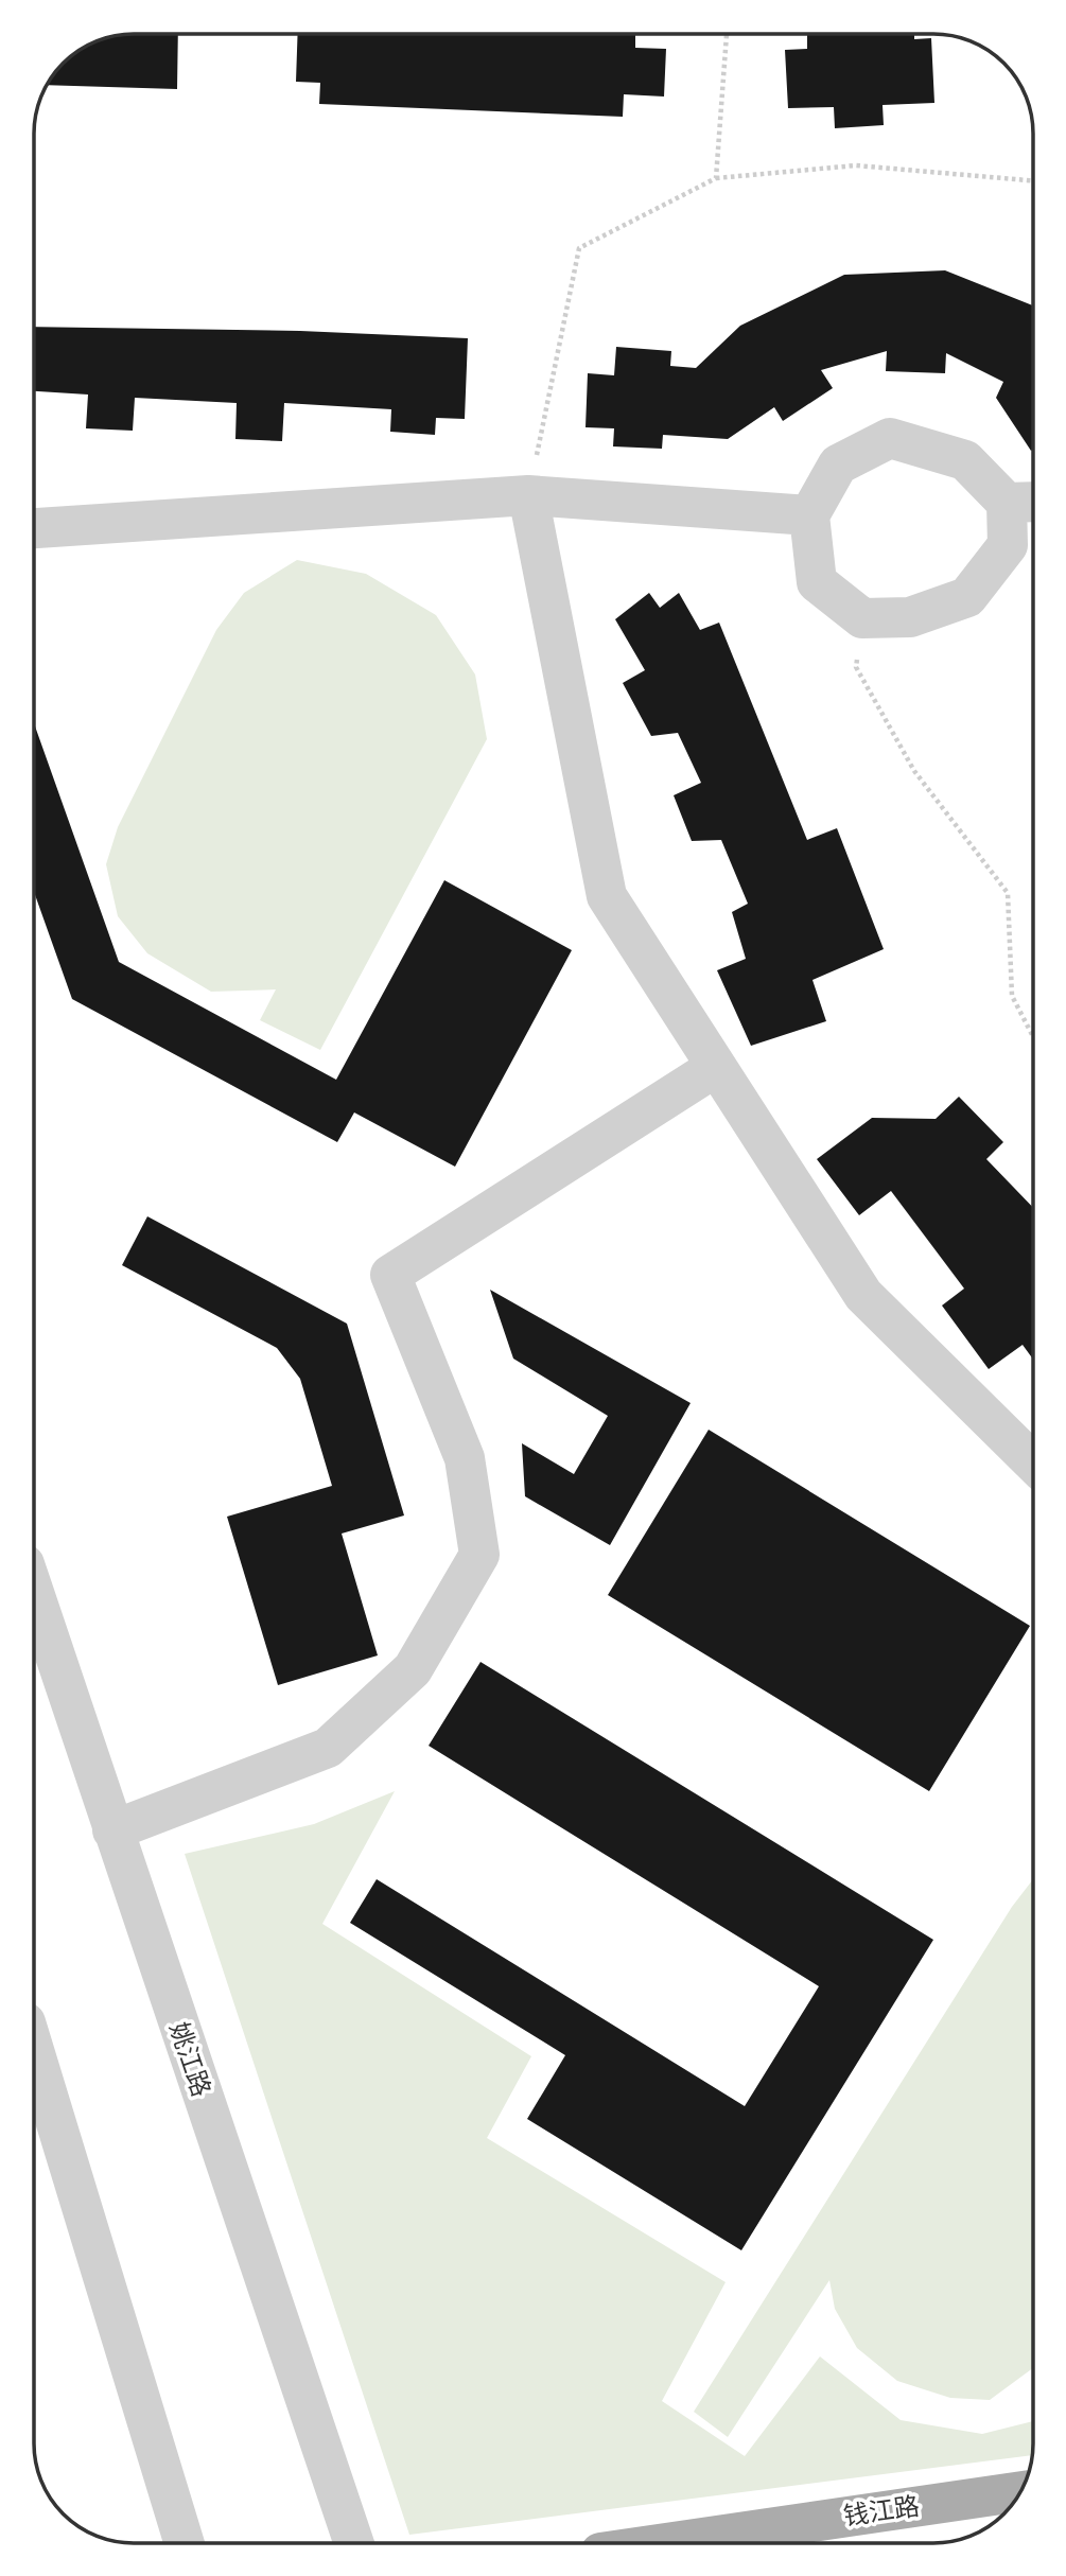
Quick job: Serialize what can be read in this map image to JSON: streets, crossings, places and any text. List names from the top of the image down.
{
  "streets": {
    "main road": ["钱江路"],
    "street": ["姚江路"]
  }
}
